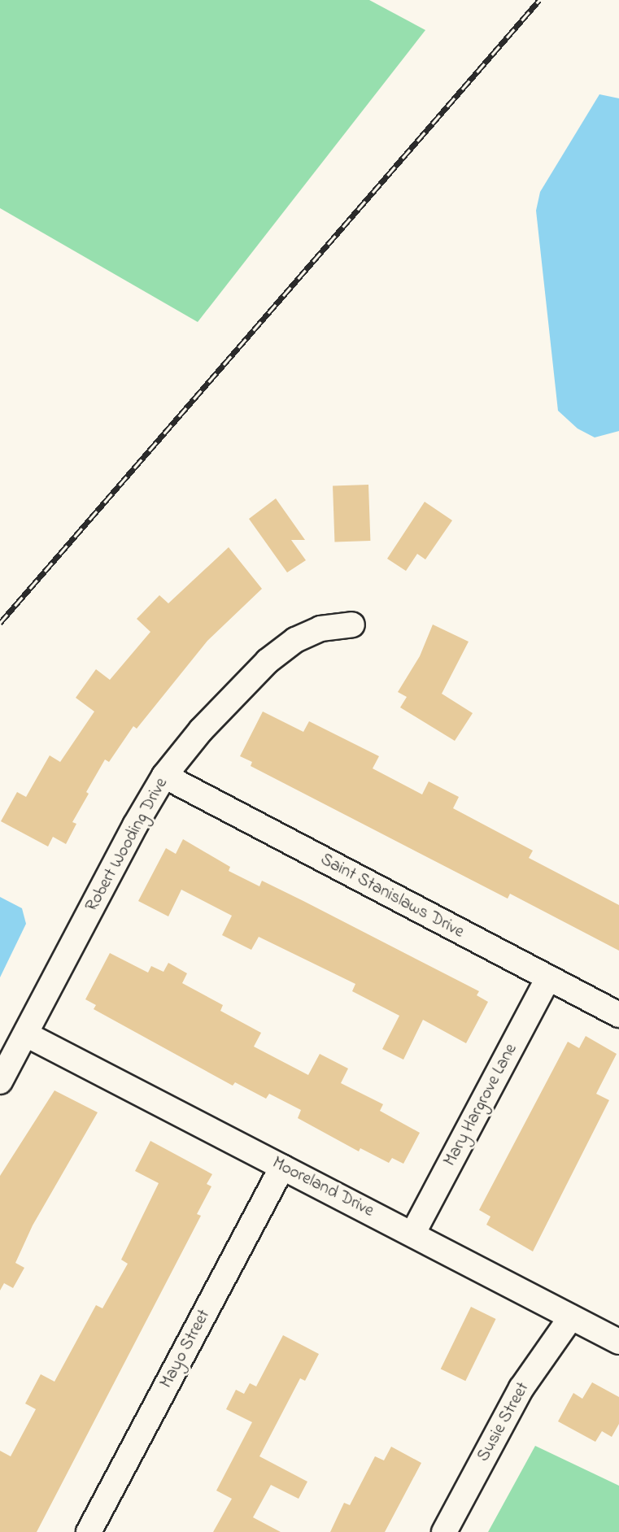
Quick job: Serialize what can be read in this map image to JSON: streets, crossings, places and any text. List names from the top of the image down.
{
  "streets": {
    "street": [
      "Robert Wooding Drive",
      "Saint Stanislaws Drive",
      "Mary Hargrove Lane",
      "Mooreland Drive",
      "Mayo Street",
      "Susie Street"
    ]
  },
  "crossings": [
    ["Robert Wooding Drive", "Saint Stanislaws Drive"],
    ["Robert Wooding Drive", "Mooreland Drive"],
    ["Saint Stanislaws Drive", "Mary Hargrove Lane"],
    ["Mary Hargrove Lane", "Mooreland Drive"],
    ["Mooreland Drive", "Mayo Street"],
    ["Mooreland Drive", "Susie Street"]
  ]
}
